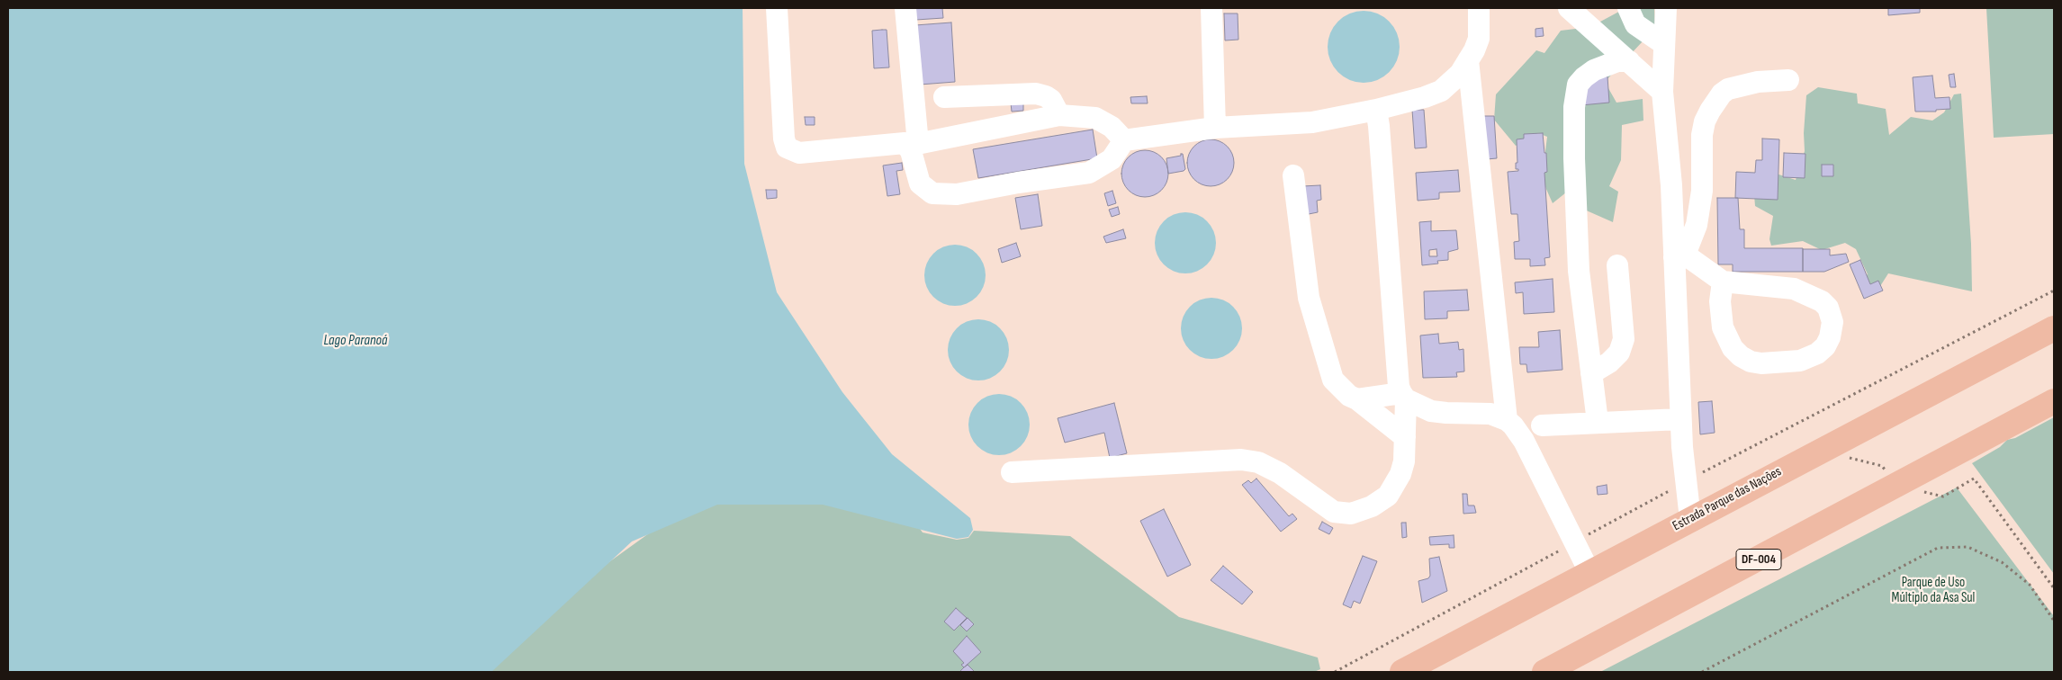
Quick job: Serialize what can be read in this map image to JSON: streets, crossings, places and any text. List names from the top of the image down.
{
  "streets": {
    "highway": ["Estrada Parque das Nações", "DF-004"]
  },
  "water": ["Lago Paranoá"],
  "parks": ["Parque de Uso Múltiplo da Asa Sul"]
}
